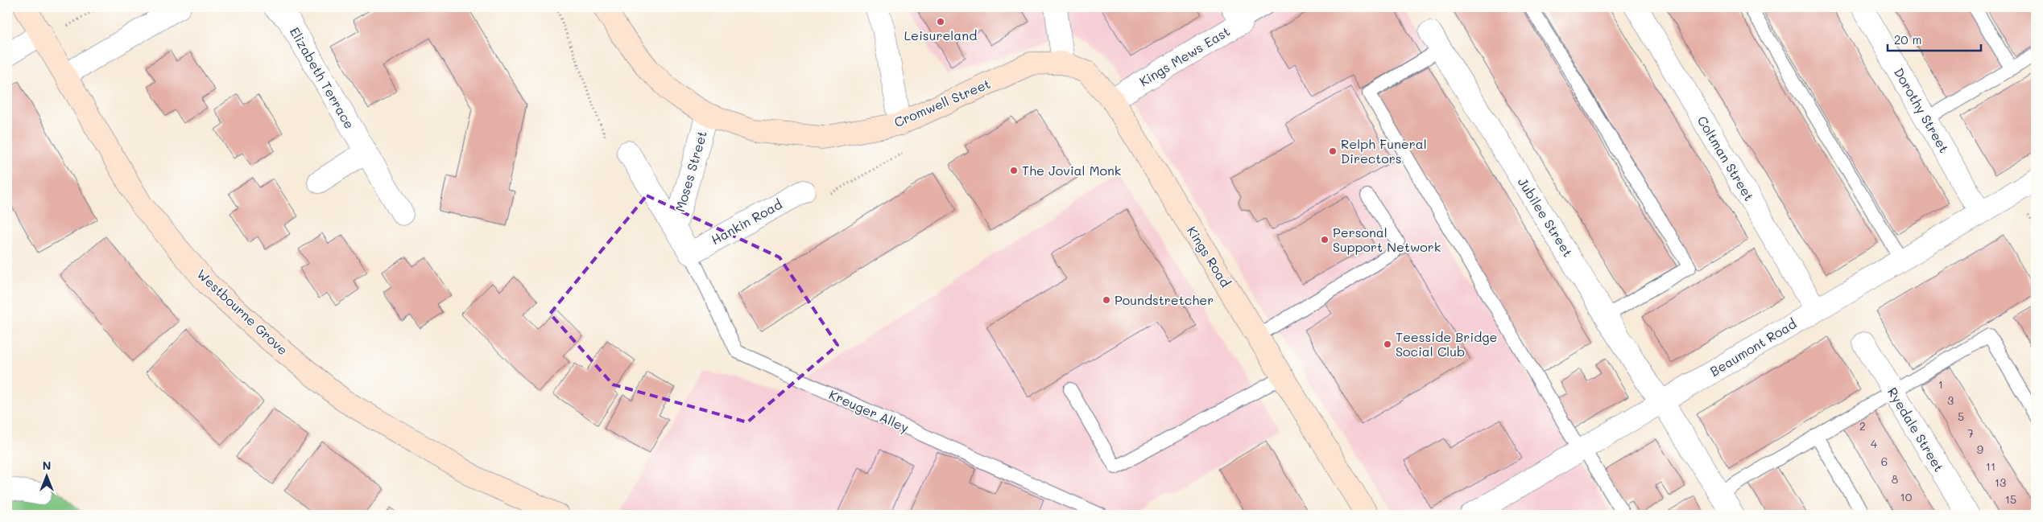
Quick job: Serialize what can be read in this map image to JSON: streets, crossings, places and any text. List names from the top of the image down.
{
  "streets": {
    "street": [
      "Kings Mews East",
      "Elizabeth Terrace",
      "Cromwell Street",
      "Dorothy Street",
      "Coltman Street",
      "Moses Street",
      "Jubilee Street",
      "Hankin Road",
      "Kings Road",
      "Westbourne Grove",
      "Beaumont Road",
      "Ryedale Street"
    ],
    "lane": ["Kreuger Alley"]
  },
  "crossings": [
    ["Kings Mews East", "Kings Road"],
    ["Cromwell Street", "Moses Street"],
    ["Cromwell Street", "Kings Road"],
    ["Dorothy Street", "Beaumont Road"],
    ["Coltman Street", "Beaumont Road"],
    ["Moses Street", "Hankin Road"],
    ["Moses Street", "Kreuger Alley"],
    ["Jubilee Street", "Beaumont Road"],
    ["Hankin Road", "Kreuger Alley"]
  ],
  "places": [
    "Leisureland",
    "Relph Funeral Directors",
    "The Jovial Monk",
    "Personal Support Network",
    "Poundstretcher",
    "Teesside Bridge Social Club"
  ],
  "house_numbers": [
    "1",
    "3",
    "5",
    "2",
    "7",
    "4",
    "9",
    "6",
    "11",
    "8",
    "13",
    "10",
    "15"
  ],
  "scale_bar": "20 m",
  "north": "top"
}
